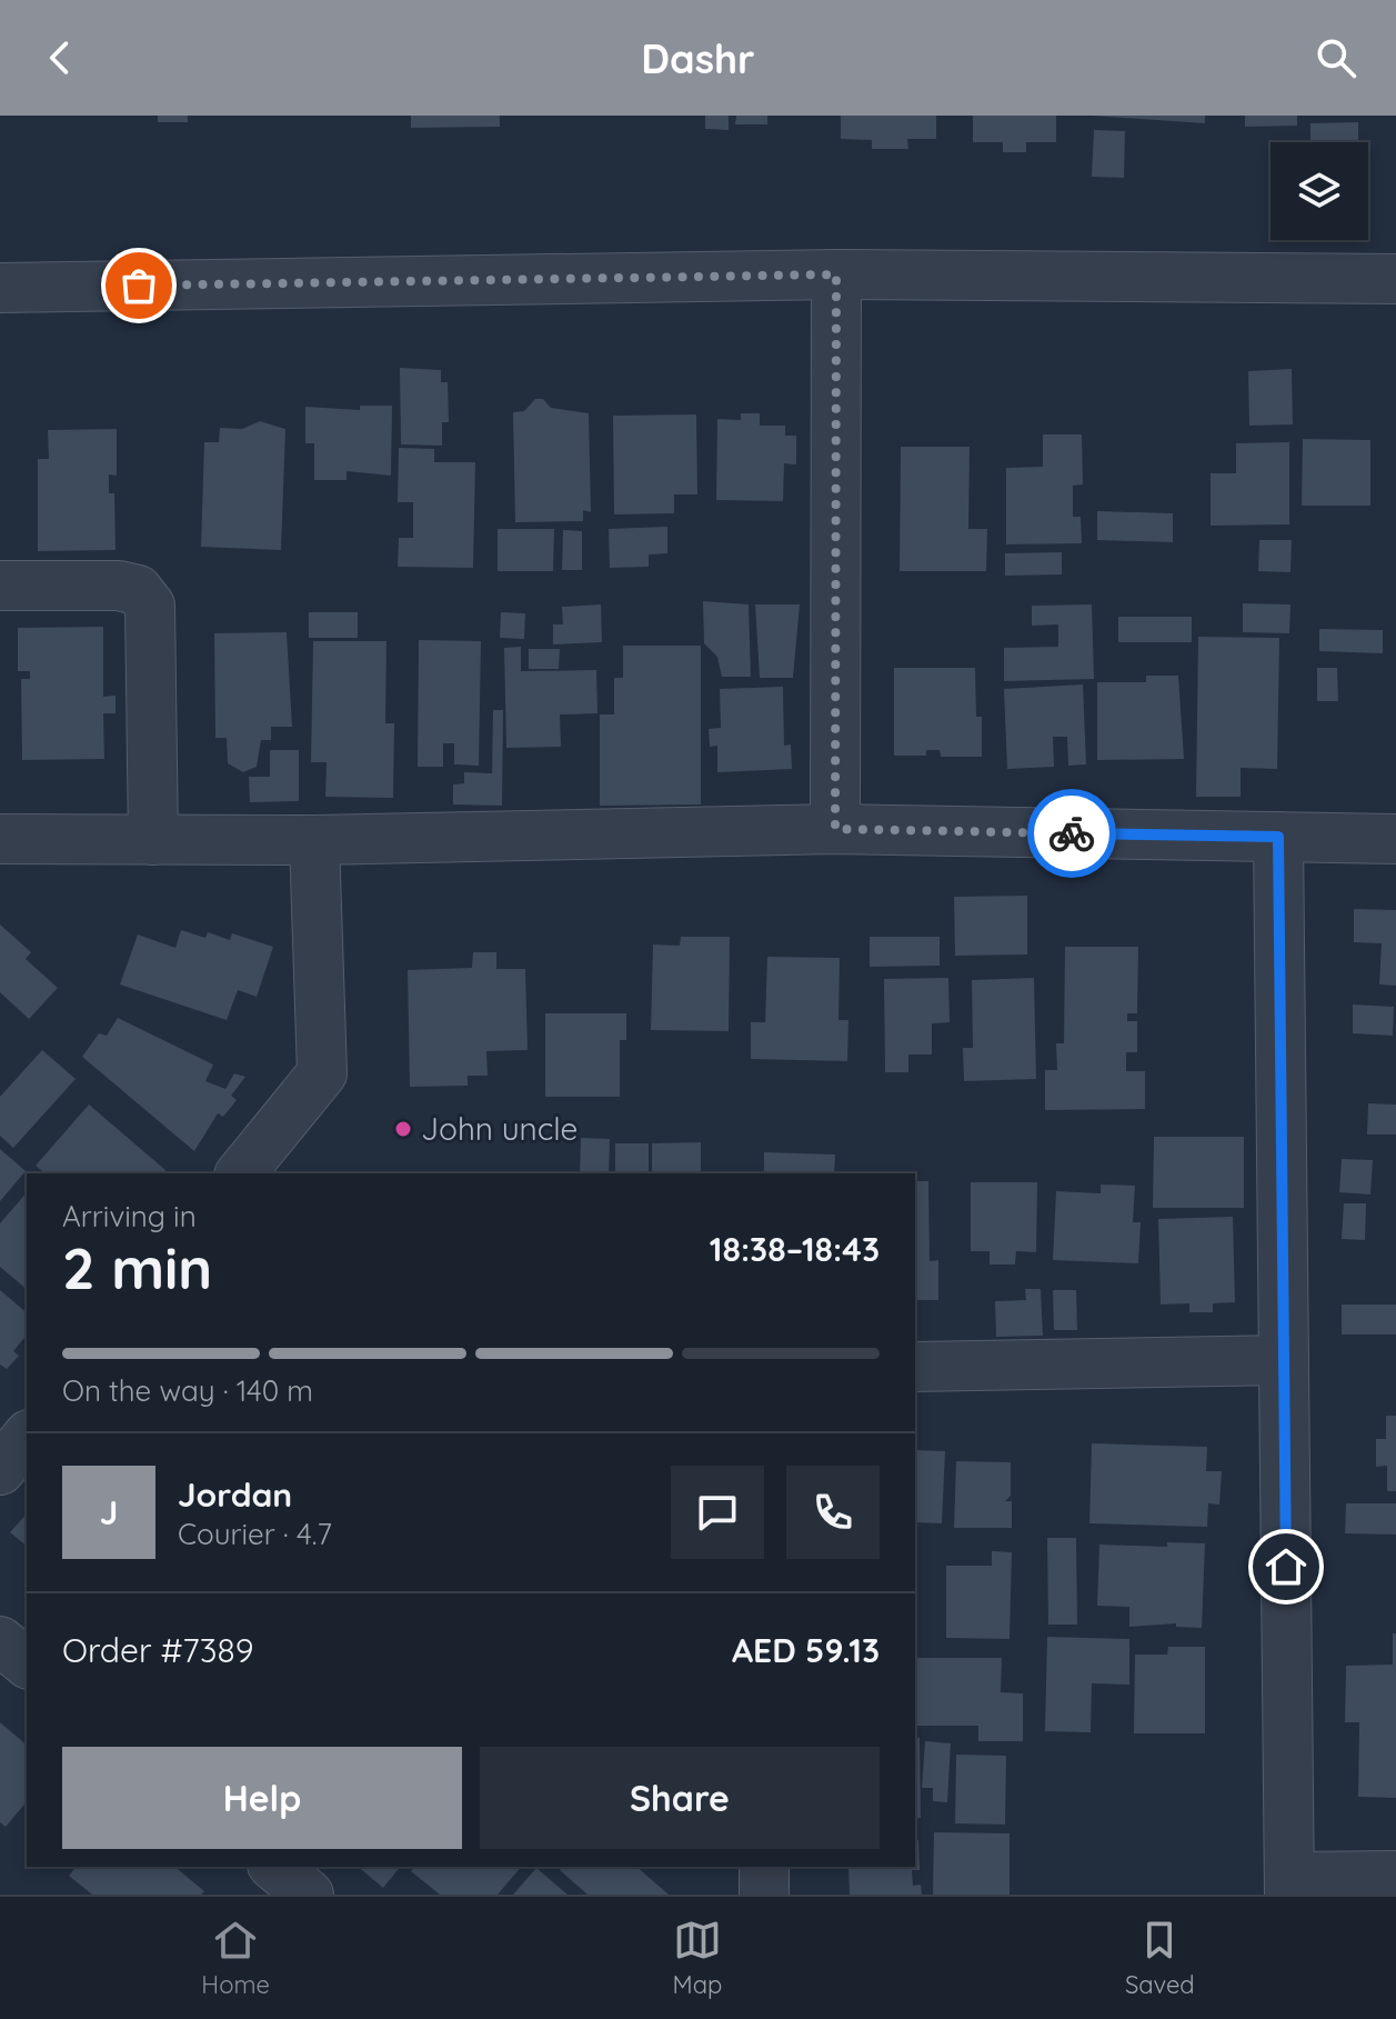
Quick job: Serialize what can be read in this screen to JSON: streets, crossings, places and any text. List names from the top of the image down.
{
  "places": ["John uncle"],
  "page": {
    "header": "Dashr",
    "heading": ["2 min", "Arriving in", "18:38–18:43"],
    "panel": [
      "Jordan",
      "Courier · 4.7",
      "Order #7389",
      "AED 59.13"
    ],
    "bar": "On the way · 140 m",
    "round": "J",
    "buttons": ["Help", "Share"],
    "tabs": ["Home", "Map", "Saved"]
  }
}
